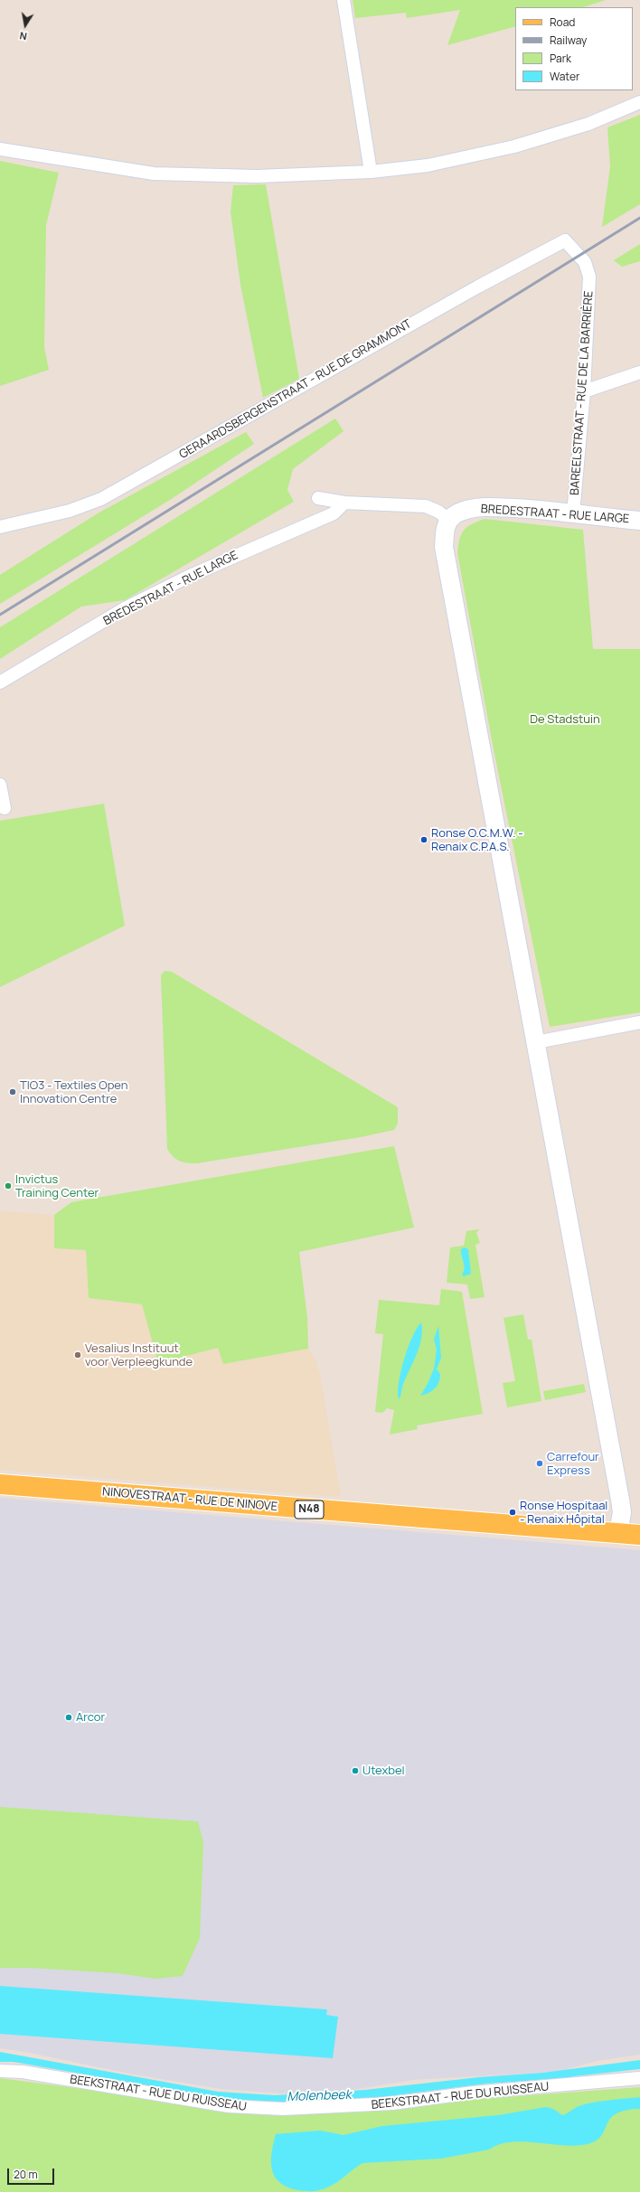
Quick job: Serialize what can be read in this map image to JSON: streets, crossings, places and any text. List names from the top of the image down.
{
  "streets": {
    "main road": ["NINOVESTRAAT - RUE DE NINOVE", "N48"],
    "street": [
      "GERAARDSBERGENSTRAAT - RUE DE GRAMMONT",
      "BAREELSTRAAT - RUE DE LA BARRIÈRE",
      "BREDESTRAAT - RUE LARGE",
      "BEEKSTRAAT - RUE DU RUISSEAU"
    ]
  },
  "crossings": [
    ["GERAARDSBERGENSTRAAT - RUE DE GRAMMONT", "BAREELSTRAAT - RUE DE LA BARRIÈRE"],
    ["BAREELSTRAAT - RUE DE LA BARRIÈRE", "BREDESTRAAT - RUE LARGE"]
  ],
  "water": ["Molenbeek"],
  "parks": ["De Stadstuin"],
  "places": [
    "Ronse O.C.M.W. - Renaix C.P.A.S.",
    "TIO3 - Textiles Open Innovation Centre",
    "Invictus Training Center",
    "Vesalius Instituut voor Verpleegkunde",
    "Carrefour Express",
    "Ronse Hospitaal - Renaix Hôpital",
    "Arcor",
    "Utexbel"
  ],
  "legend": [
    "Road",
    "Railway",
    "Park",
    "Water"
  ],
  "scale_bar": "20 m",
  "north": "bottom"
}
